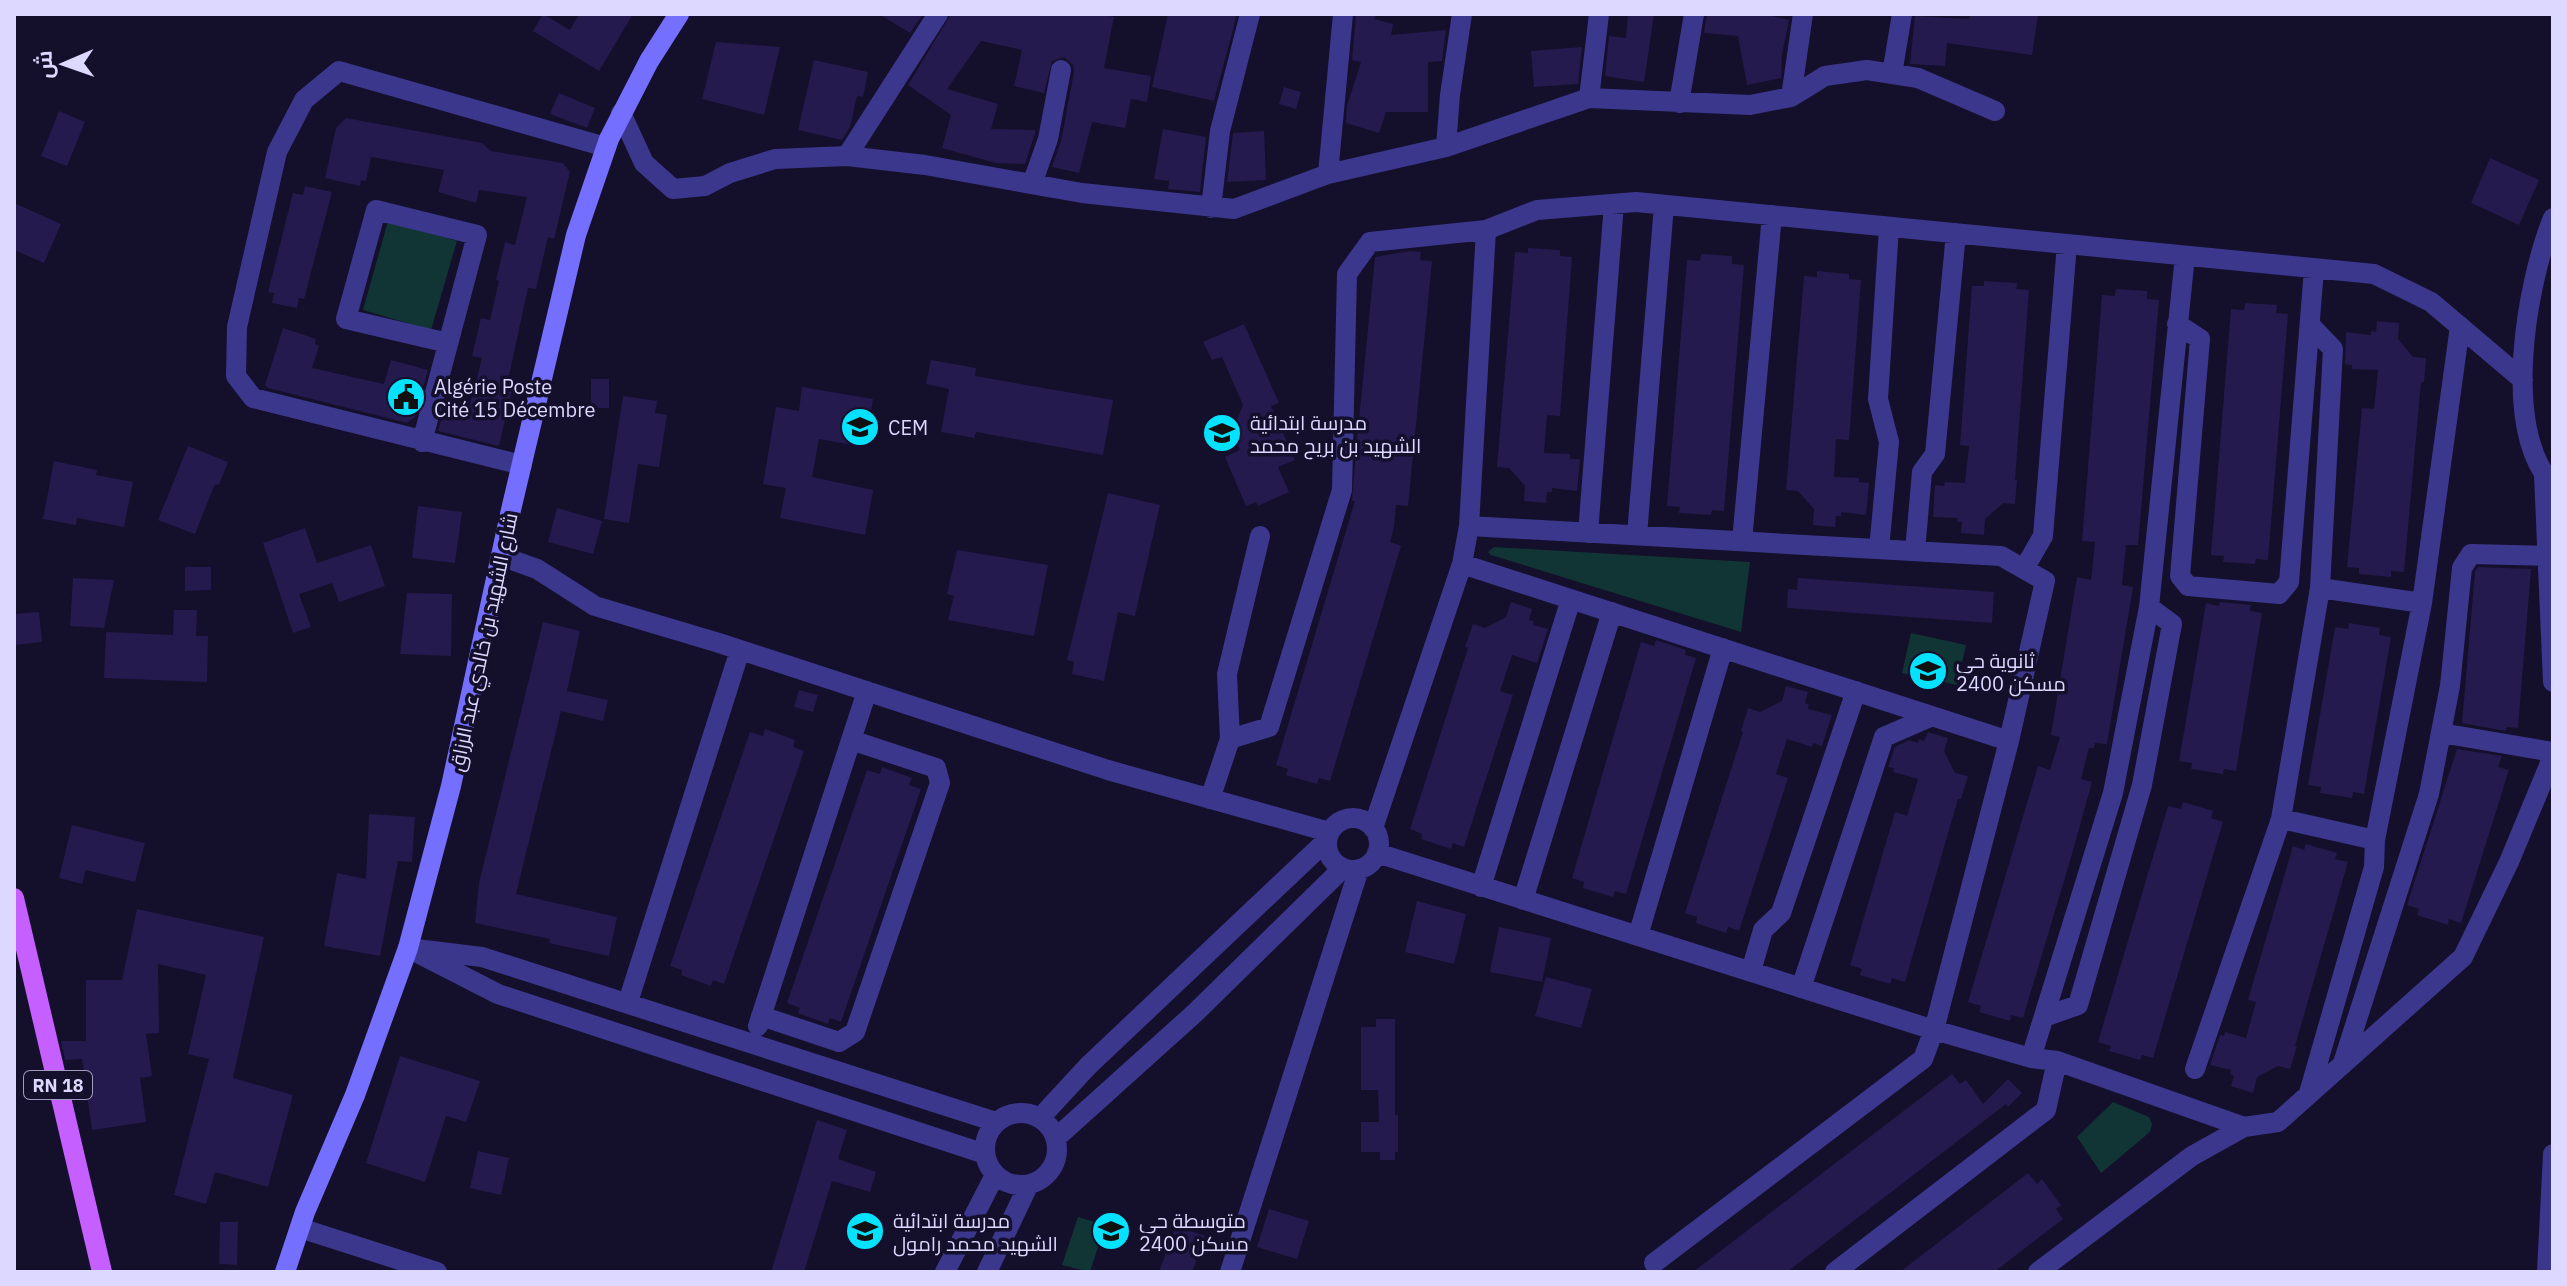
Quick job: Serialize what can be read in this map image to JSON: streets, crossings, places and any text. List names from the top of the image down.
{
  "streets": {
    "main road": ["شارع الشهيد بن خالدي عبد الرزاق", "RN 18"]
  },
  "places": {
    "public building": ["Algérie Poste Cité 15 Décembre"],
    "school or university": [
      "CEM",
      "مدرسة ابتدائية الشهيد بن بريح محمد",
      "ثانوية حي 2400 مسكن",
      "مدرسة ابتدائية الشهيد محمد رامول",
      "متوسطة حي 2400 مسكن"
    ]
  },
  "north": "left"
}
